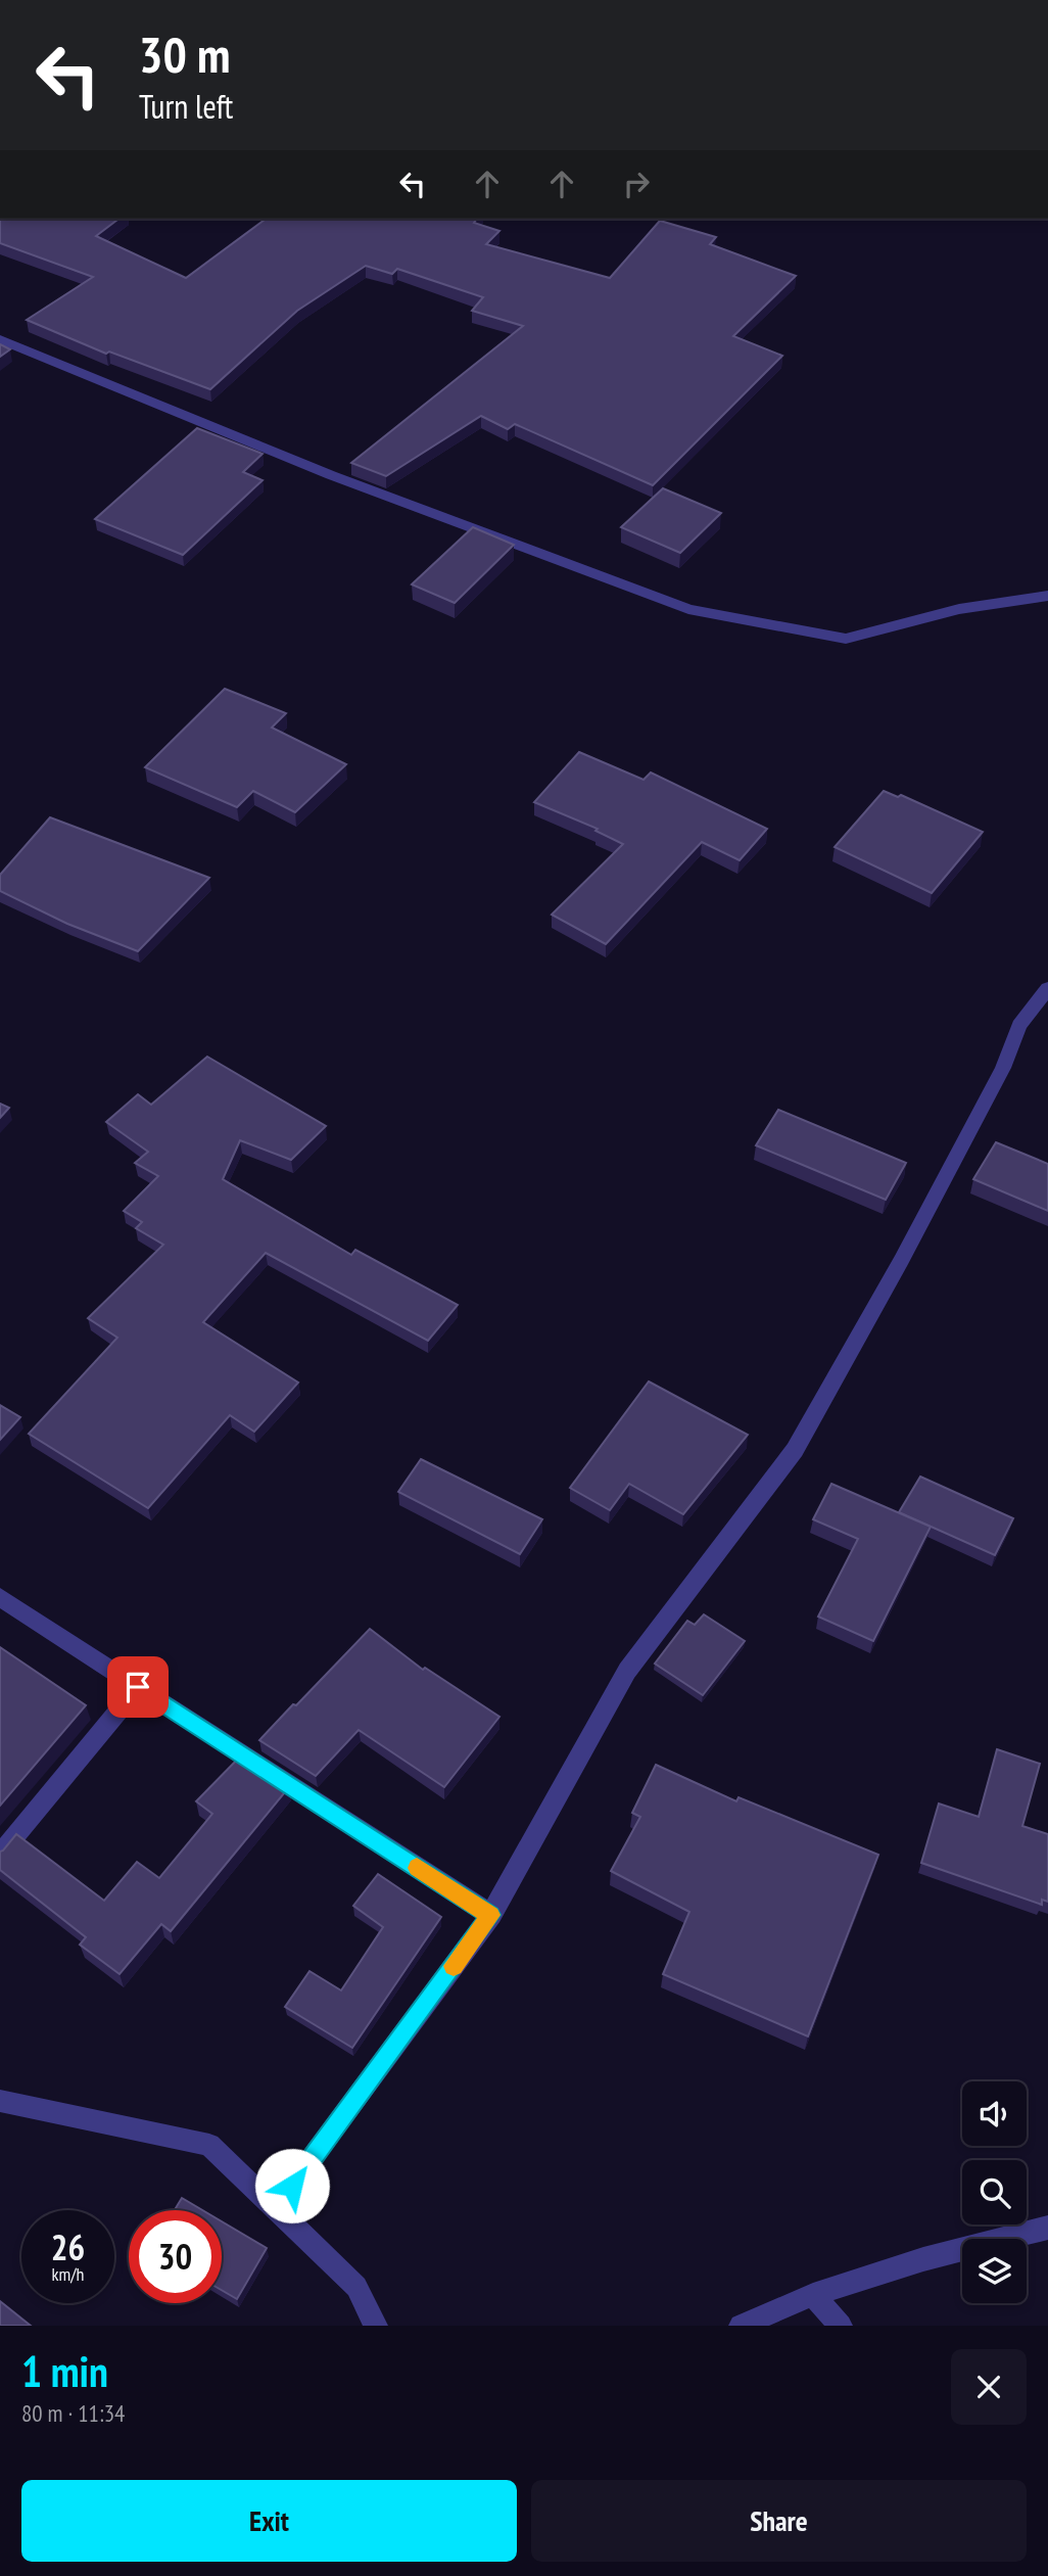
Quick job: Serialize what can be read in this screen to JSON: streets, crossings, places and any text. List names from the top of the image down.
{
  "page": {
    "turn": ["30 m", "Turn left"],
    "speed": "26 km/h",
    "limit": "30",
    "heading": ["1 min", "80 m · 11:34"],
    "buttons": ["Exit", "Share"]
  }
}
